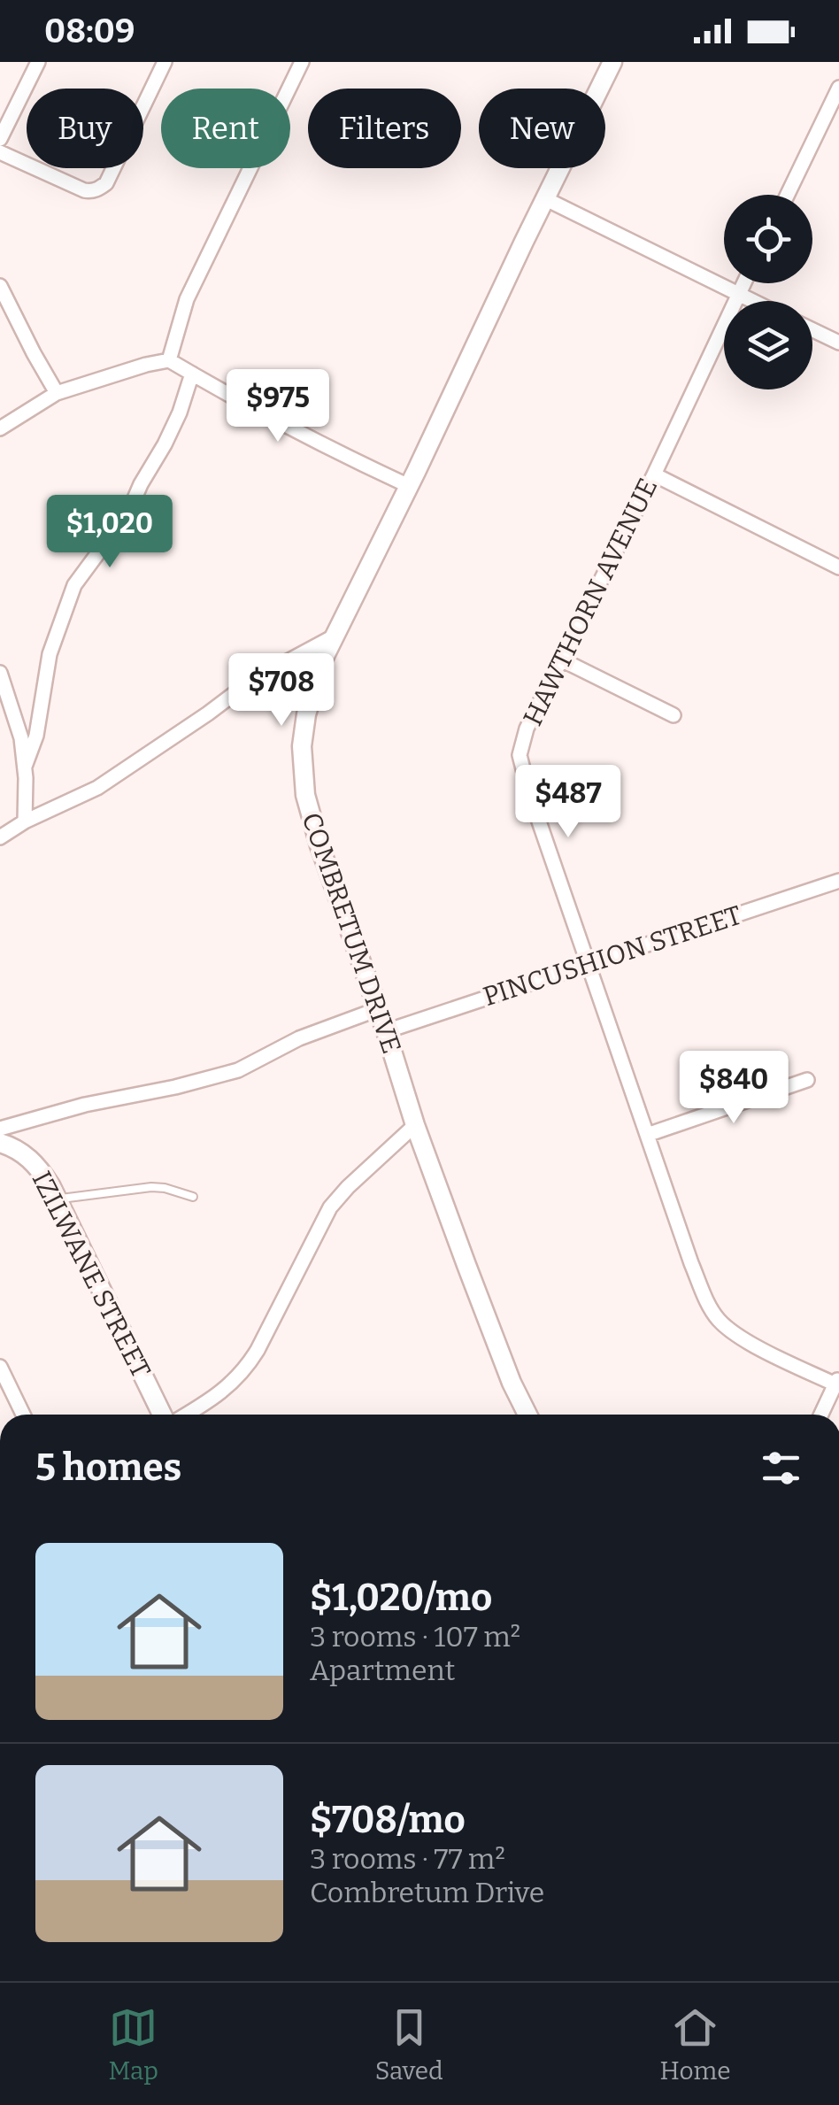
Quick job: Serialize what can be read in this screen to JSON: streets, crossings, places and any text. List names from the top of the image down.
{
  "streets": {
    "street": [
      "HAWTHORN AVENUE",
      "COMBRETUM DRIVE",
      "PINCUSHION STREET",
      "IZILWANE STREET"
    ]
  },
  "crossings": [
    ["HAWTHORN AVENUE", "PINCUSHION STREET"],
    ["COMBRETUM DRIVE", "PINCUSHION STREET"]
  ],
  "page": {
    "status": "08:09",
    "chip": [
      "Buy",
      "Rent",
      "Filters",
      "New"
    ],
    "price": [
      "$975",
      "$1,020",
      "$708",
      "$487",
      "$840"
    ],
    "heading": "5 homes",
    "list": [
      {
        "name": "$1,020/mo",
        "note": "3 rooms · 107 m² · Apartment"
      },
      {
        "name": "$708/mo",
        "note": "3 rooms · 77 m² · Combretum Drive"
      }
    ],
    "tabs": ["Map", "Saved", "Home"]
  }
}
